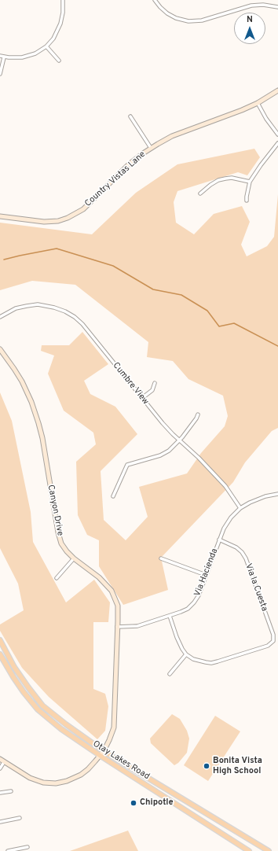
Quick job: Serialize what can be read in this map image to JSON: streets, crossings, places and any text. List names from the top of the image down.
{
  "streets": {
    "main road": ["Otay Lakes Road"],
    "street": [
      "Country Vistas Lane",
      "Cumbre View",
      "Canyon Drive",
      "Via Hacienda",
      "Via la Cuesta"
    ]
  },
  "crossings": [
    ["Cumbre View", "Via Hacienda"],
    ["Canyon Drive", "Via Hacienda"],
    ["Canyon Drive", "Otay Lakes Road"],
    ["Via Hacienda", "Via la Cuesta"]
  ],
  "places": ["Bonita Vista High School", "Chipotle"],
  "north": "top"
}
